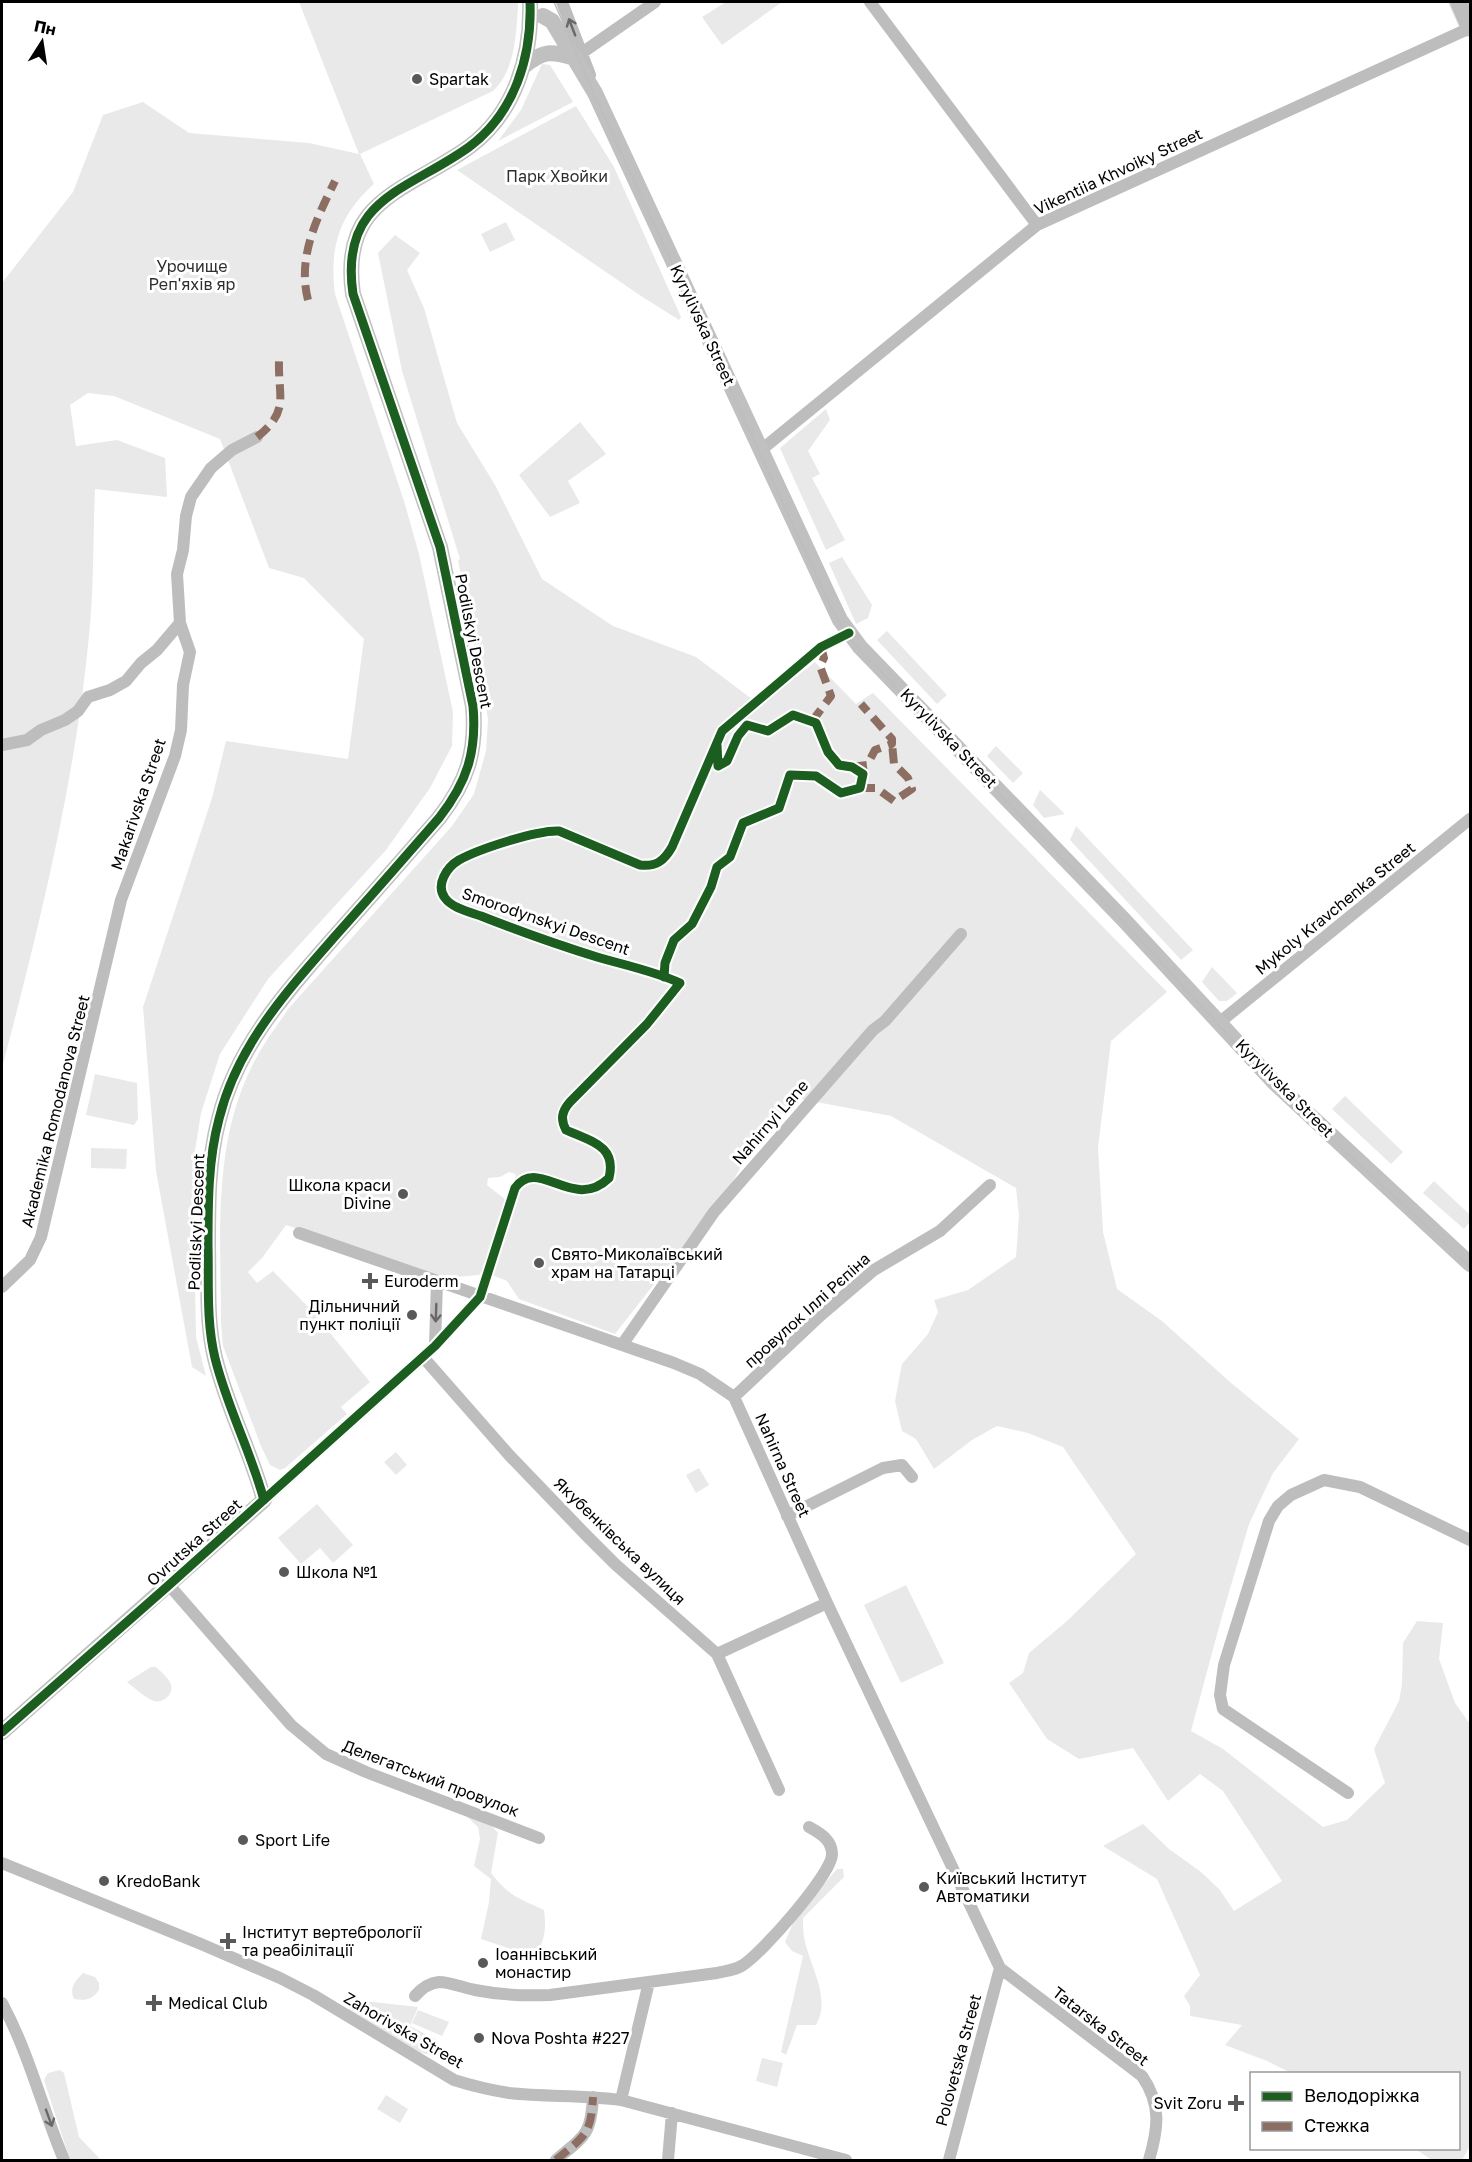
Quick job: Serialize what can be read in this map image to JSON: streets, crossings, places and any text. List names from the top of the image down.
{
  "streets": {
    "street": [
      "Vikentiia Khvoiky Street",
      "Kyrylivska Street",
      "Podilskyi Descent",
      "Makarivska Street",
      "Mykoly Kravchenka Street",
      "Smorodynskyi Descent",
      "Akademika Romodanova Street",
      "Nahirnyi Lane",
      "провулок Іллі Рєпіна",
      "Nahirna Street",
      "Якубенківська вулиця",
      "Ovrutska Street",
      "Делегатський провулок",
      "Tatarska Street",
      "Zahorivska Street",
      "Polovetska Street"
    ]
  },
  "crossings": [
    ["Vikentiia Khvoiky Street", "Kyrylivska Street"],
    ["Kyrylivska Street", "Mykoly Kravchenka Street"],
    ["Kyrylivska Street", "Smorodynskyi Descent"],
    ["Podilskyi Descent", "Ovrutska Street"],
    ["Makarivska Street", "Akademika Romodanova Street"],
    ["Smorodynskyi Descent", "Ovrutska Street"],
    ["провулок Іллі Рєпіна", "Nahirna Street"],
    ["Nahirna Street", "Tatarska Street"],
    ["Nahirna Street", "Polovetska Street"],
    ["Якубенківська вулиця", "Ovrutska Street"],
    ["Ovrutska Street", "Делегатський провулок"],
    ["Tatarska Street", "Polovetska Street"]
  ],
  "parks": ["Парк Хвойки", "Урочище Реп'яхів яр"],
  "places": {
    "other": [
      "Spartak",
      "Школа краси Divine",
      "Свято-Миколаївський храм на Татарці",
      "Дільничний пункт поліції",
      "Школа №1",
      "Sport Life",
      "KredoBank",
      "Київський Інститут Автоматики",
      "Іоаннівський монастир",
      "Nova Poshta #227"
    ],
    "health": [
      "Euroderm",
      "Інститут вертебрології та реабілітації",
      "Medical Club",
      "Svit Zoru"
    ]
  },
  "legend": ["Велодоріжка", "Стежка"],
  "north": "top"
}
